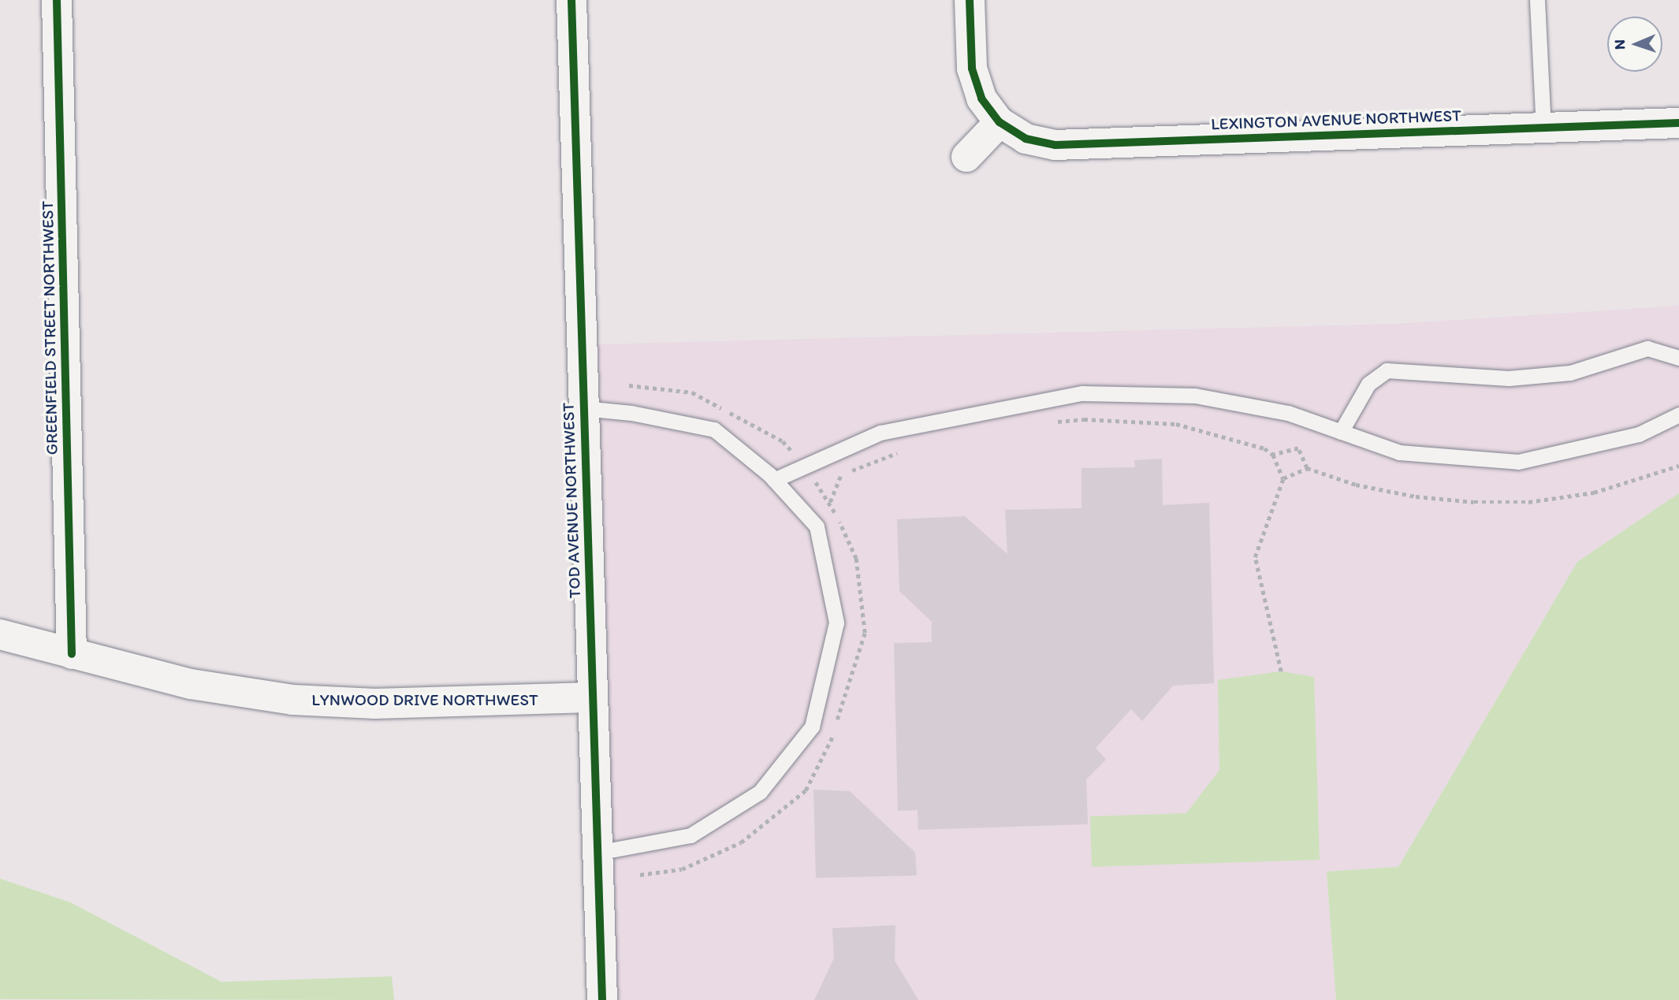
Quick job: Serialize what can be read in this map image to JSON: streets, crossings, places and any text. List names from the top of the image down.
{
  "streets": {
    "street": [
      "LEXINGTON AVENUE NORTHWEST",
      "GREENFIELD STREET NORTHWEST",
      "TOD AVENUE NORTHWEST",
      "LYNWOOD DRIVE NORTHWEST"
    ]
  },
  "crossings": [
    ["GREENFIELD STREET NORTHWEST", "LYNWOOD DRIVE NORTHWEST"],
    ["TOD AVENUE NORTHWEST", "LYNWOOD DRIVE NORTHWEST"]
  ],
  "north": "left"
}
